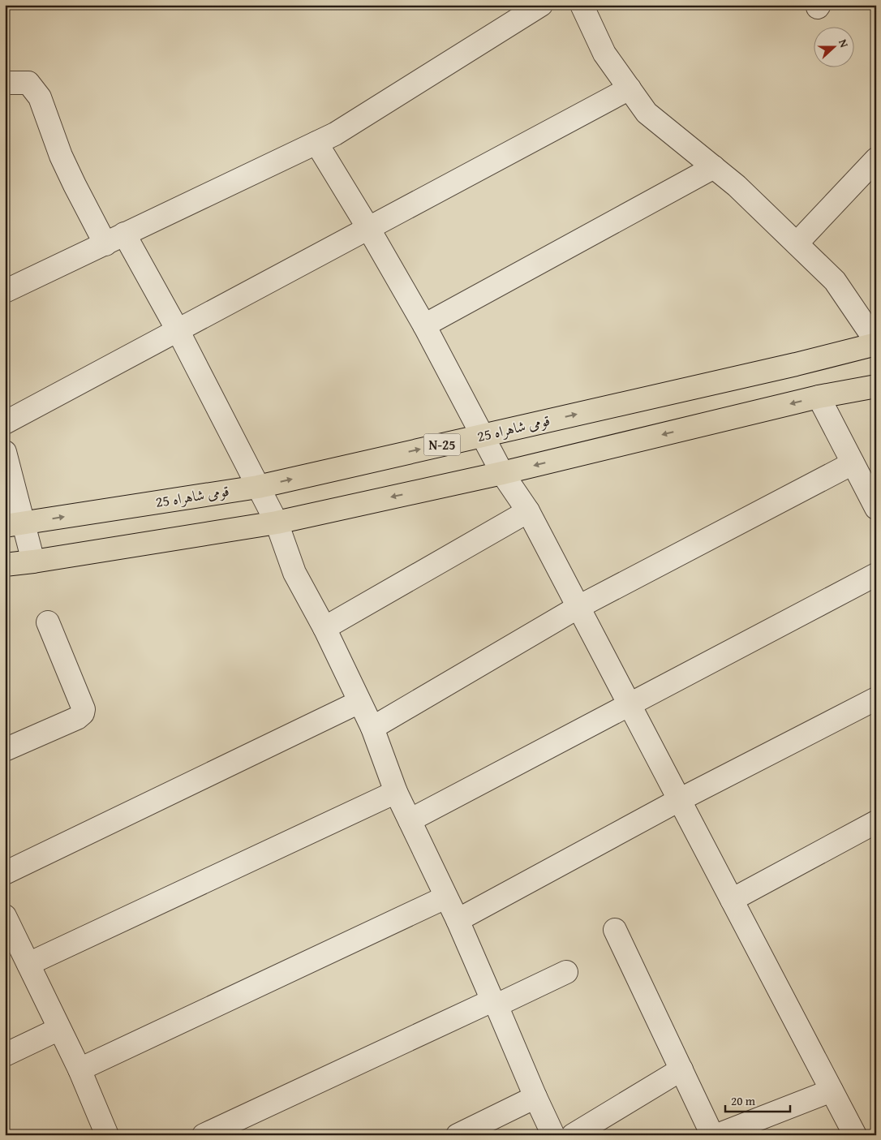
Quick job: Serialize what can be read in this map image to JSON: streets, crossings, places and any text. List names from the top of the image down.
{
  "streets": {
    "highway": ["قومی شاہراہ 25", "N-25"]
  },
  "scale_bar": "20 m",
  "north": "right"
}
